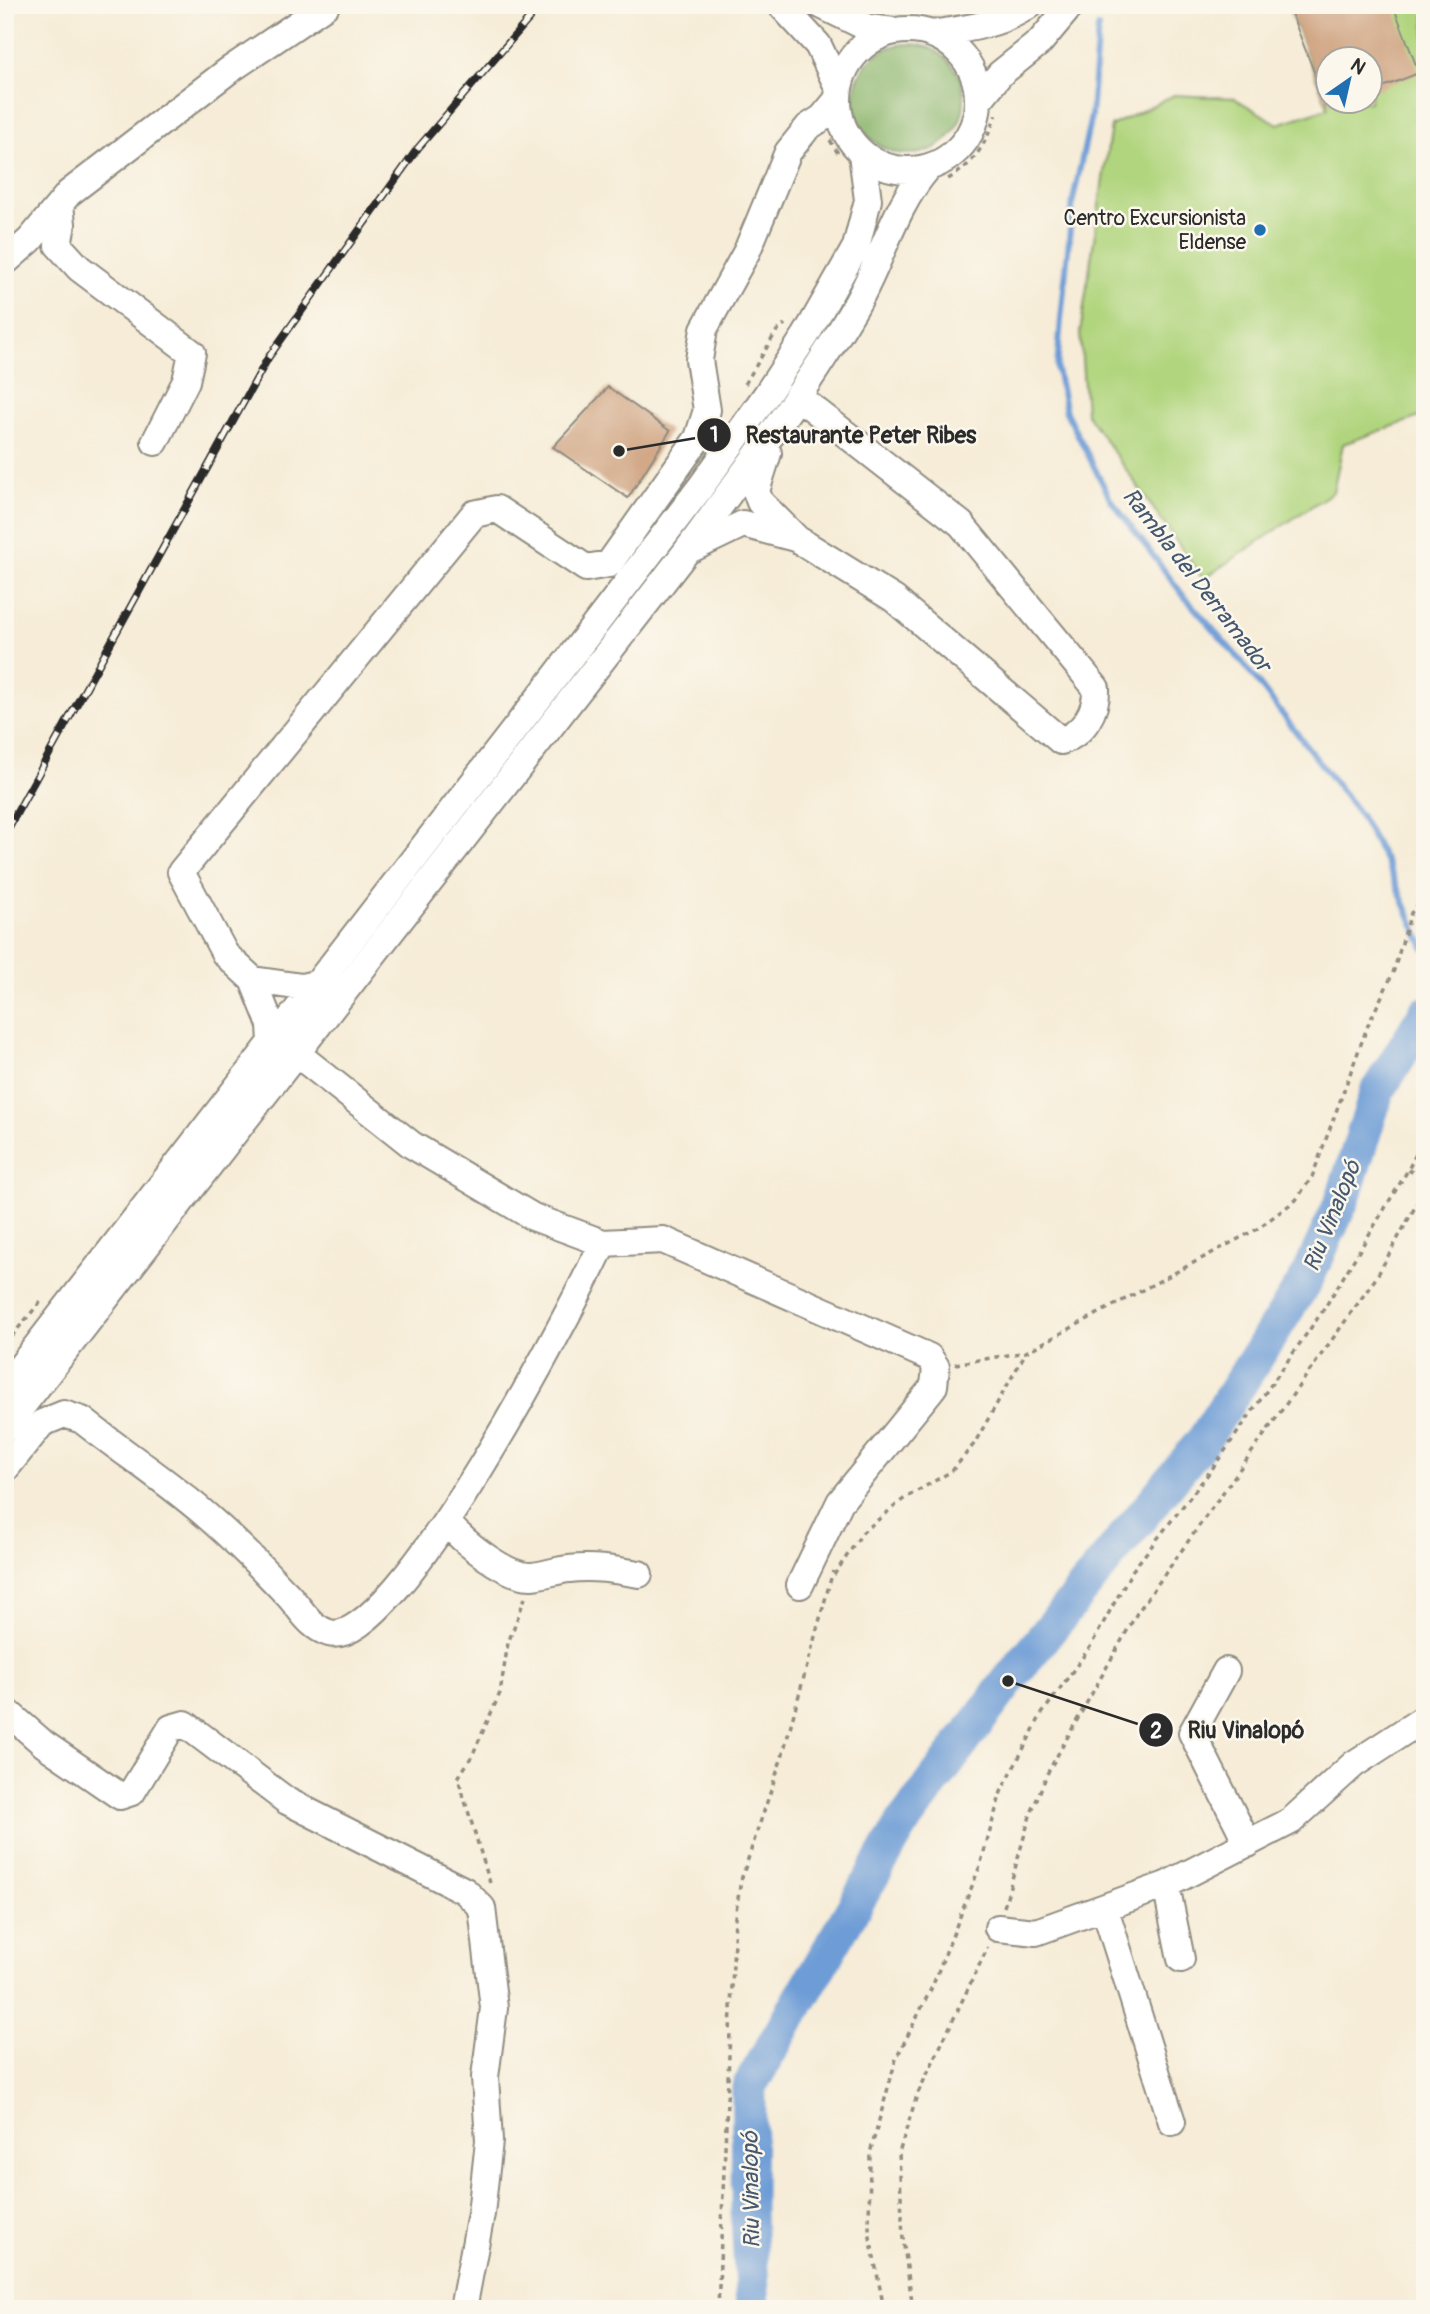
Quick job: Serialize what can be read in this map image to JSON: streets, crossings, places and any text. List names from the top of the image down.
{
  "water": ["Rambla del Derramador", "Riu Vinalopó"],
  "places": ["Centro Excursionista Eldense", "Restaurante Peter Ribes", "Riu Vinalopó"],
  "north": "top right"
}
